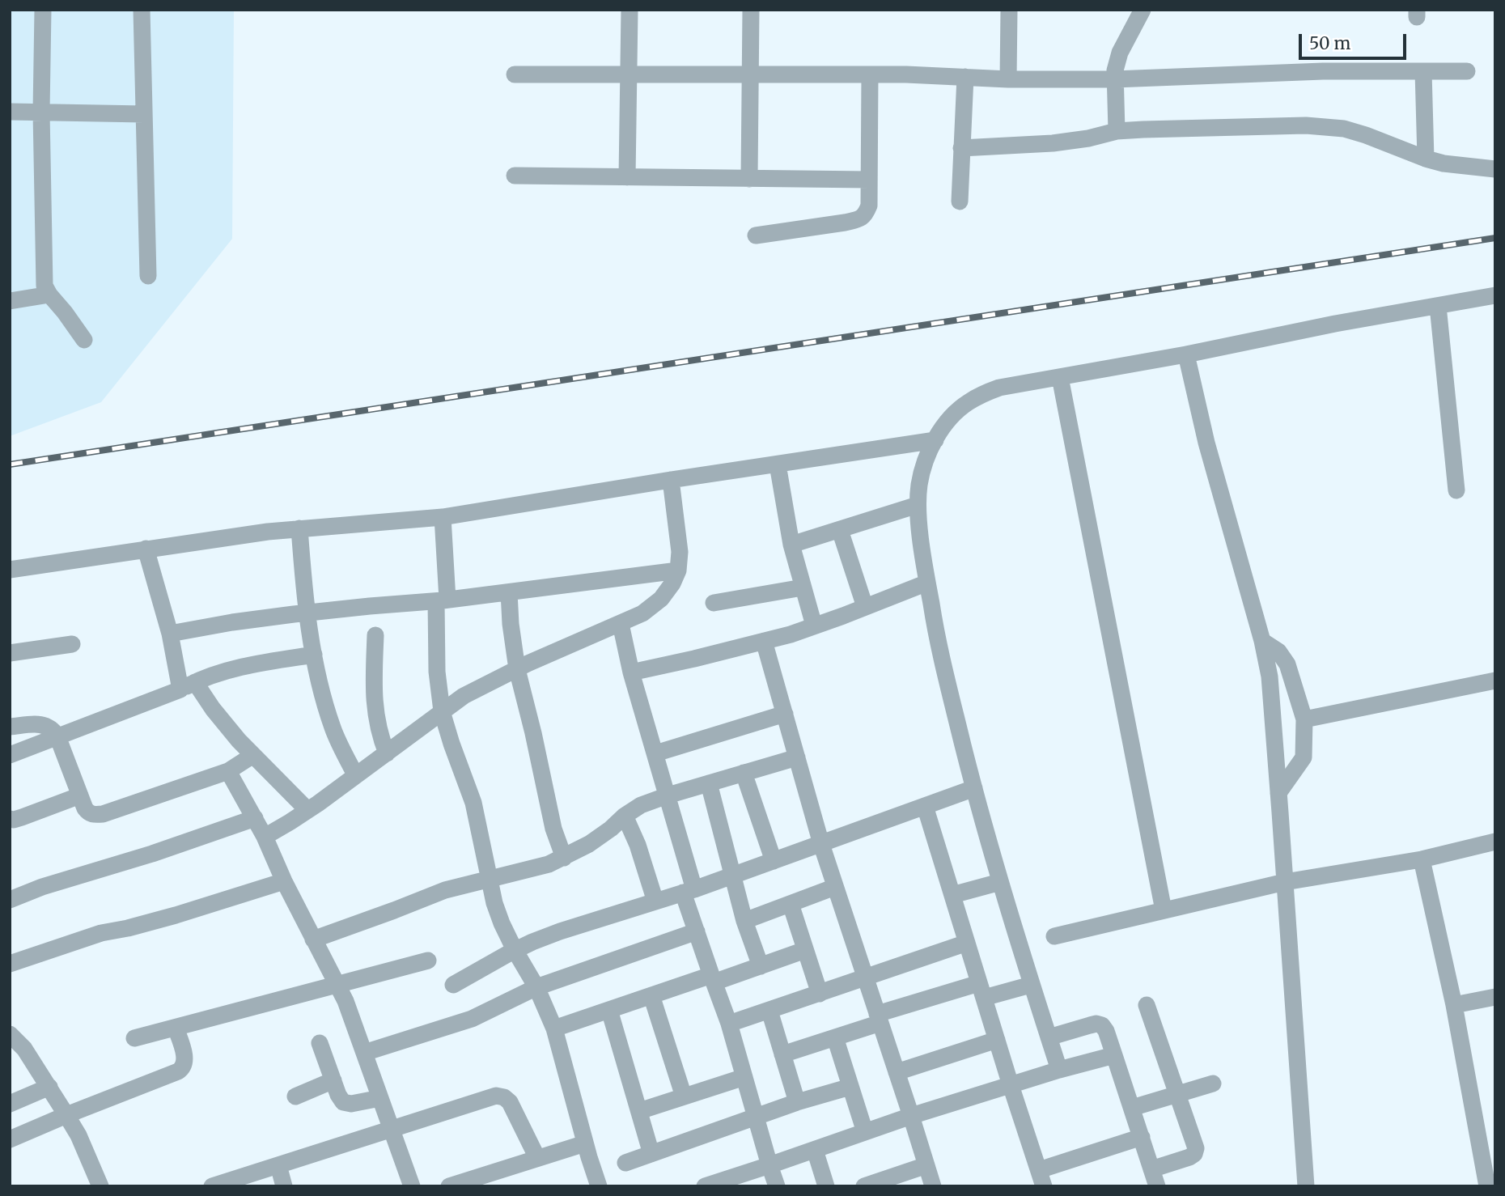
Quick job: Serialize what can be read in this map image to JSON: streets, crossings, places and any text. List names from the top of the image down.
{
  "scale_bar": "50 m"
}
